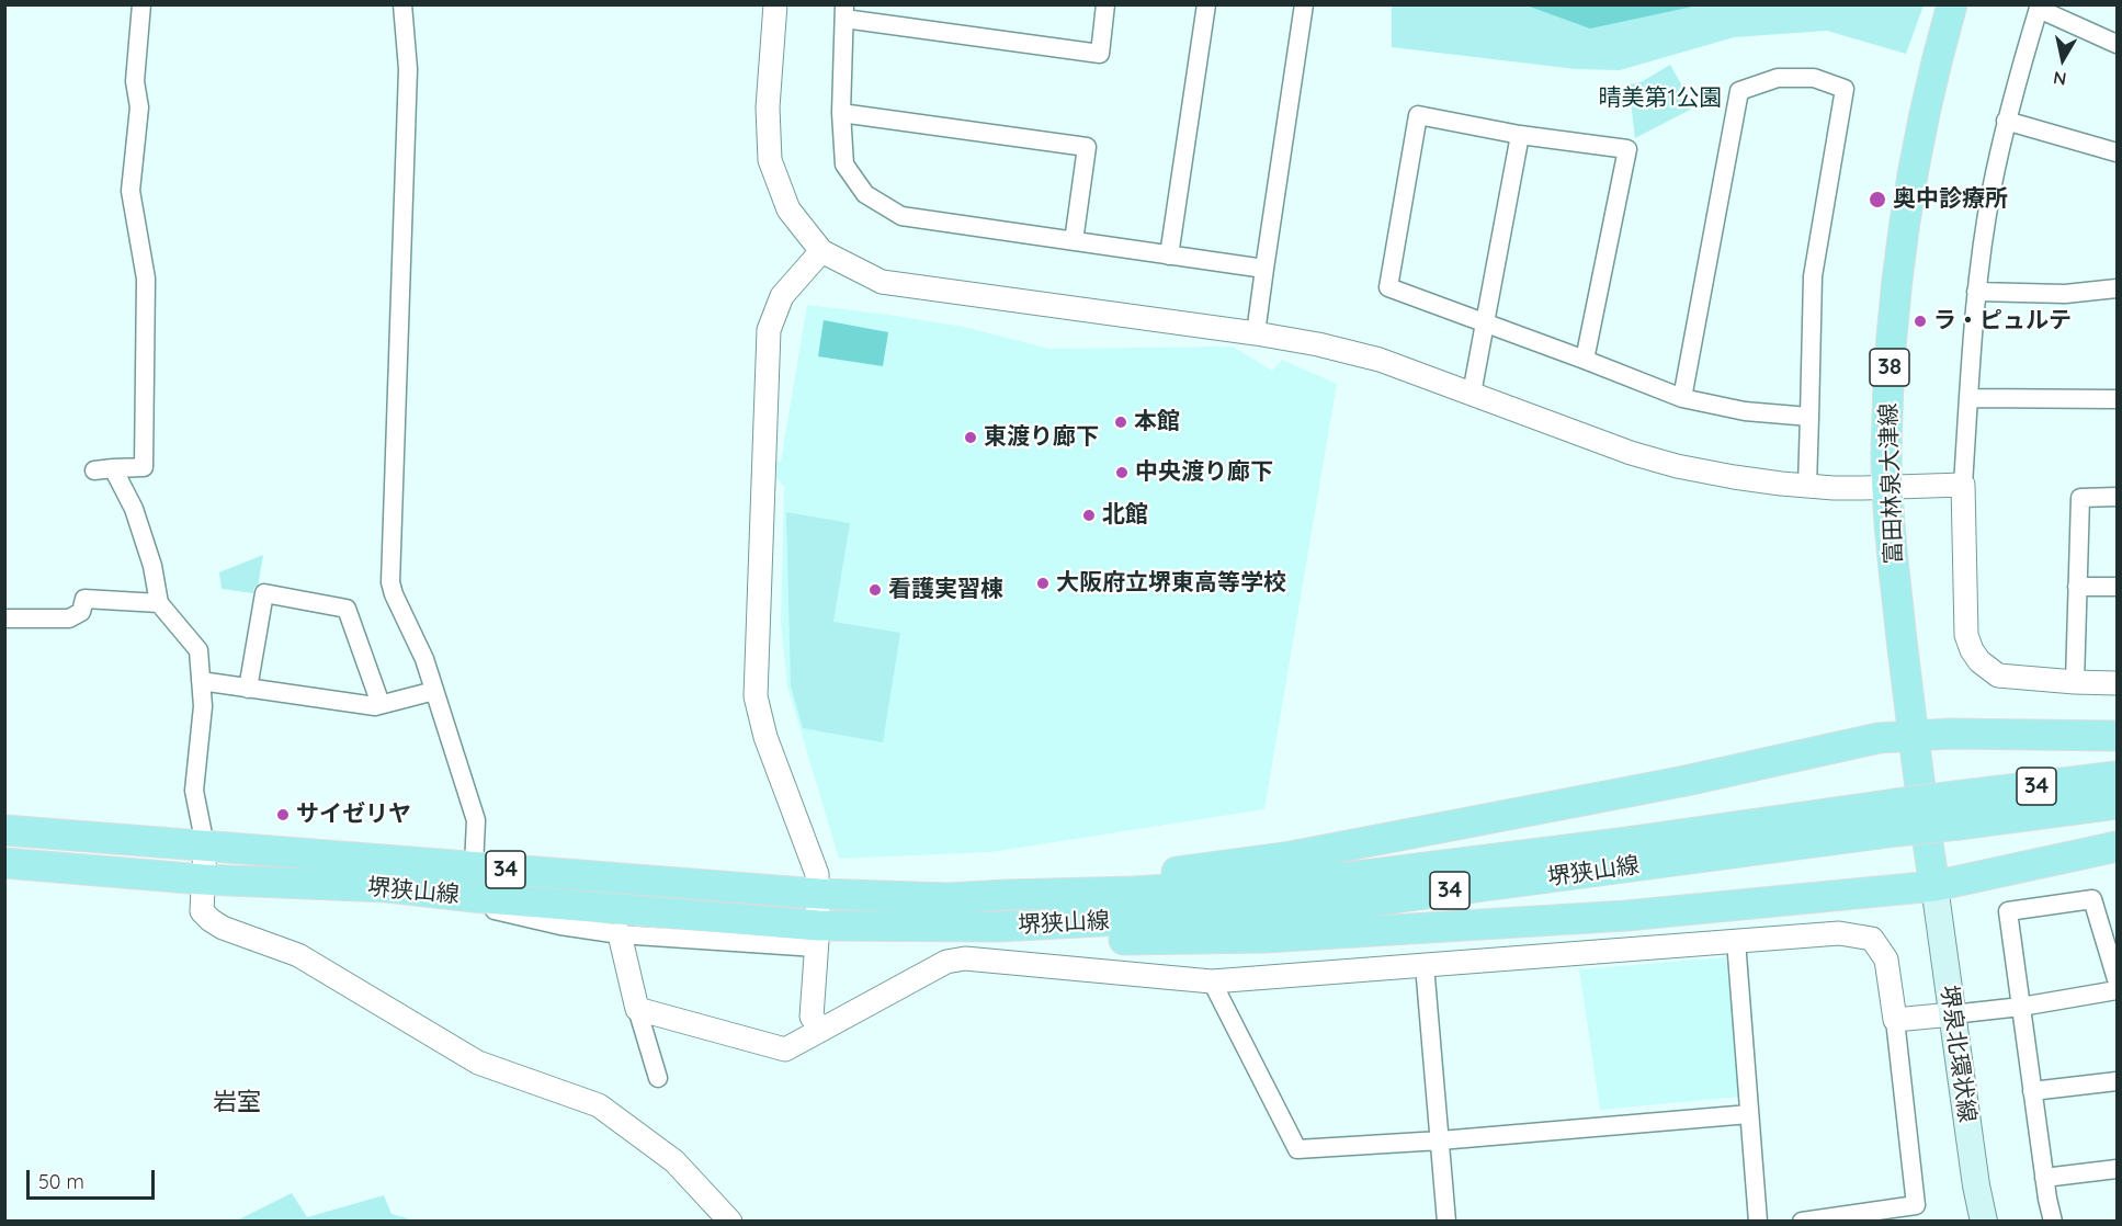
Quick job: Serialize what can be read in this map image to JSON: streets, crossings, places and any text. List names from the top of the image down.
{
  "streets": {
    "main road": [
      "38",
      "富田林泉大津線",
      "34",
      "堺狭山線",
      "堺泉北環状線"
    ]
  },
  "crossings": [
    ["富田林泉大津線", "堺泉北環状線"]
  ],
  "districts": ["岩室"],
  "parks": ["晴美第1公園"],
  "places": [
    "奥中診療所",
    "ラ・ピュルテ",
    "本館",
    "東渡り廊下",
    "中央渡り廊下",
    "北館",
    "大阪府立堺東高等学校",
    "看護実習棟",
    "サイゼリヤ"
  ],
  "scale_bar": "50 m",
  "north": "bottom"
}
